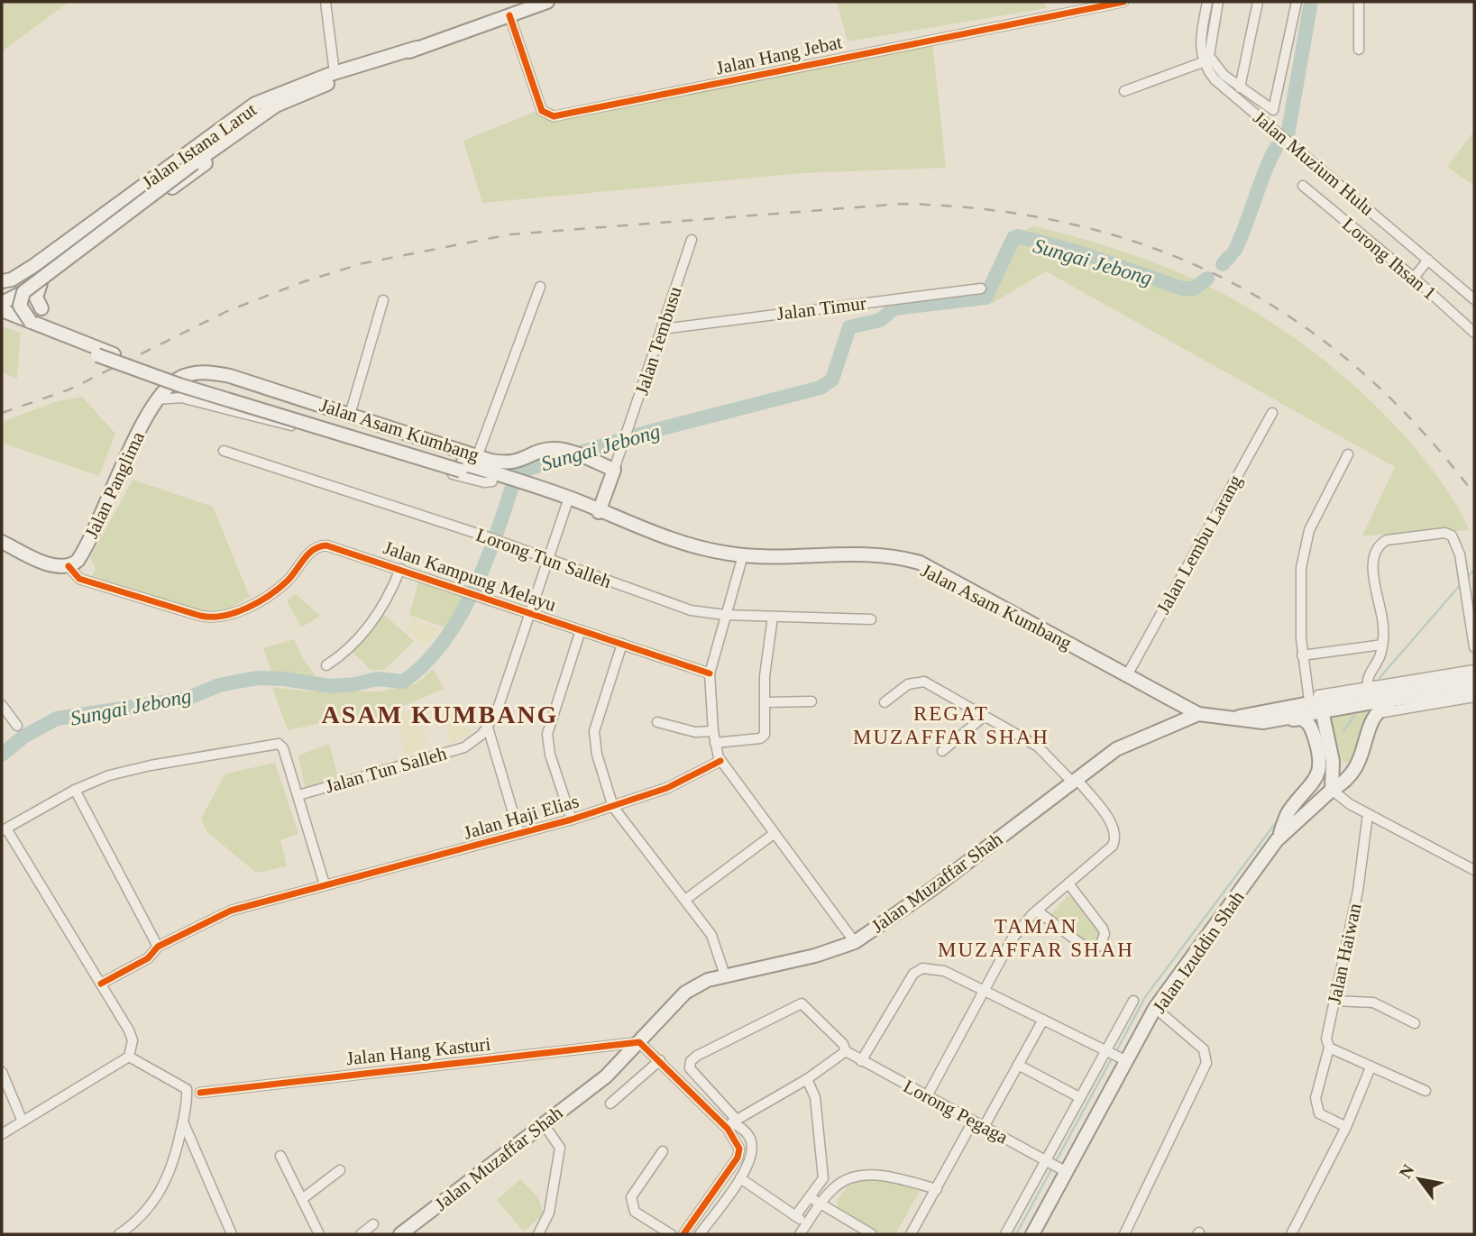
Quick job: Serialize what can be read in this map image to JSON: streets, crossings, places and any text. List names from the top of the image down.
{
  "streets": {
    "main road": [
      "Jalan Istana Larut",
      "Jalan Tembusu",
      "Jalan Asam Kumbang",
      "Jalan Panglima",
      "Jalan Muzaffar Shah",
      "Jalan Izuddin Shah"
    ],
    "street": [
      "Jalan Hang Jebat",
      "Jalan Muzium Hulu",
      "Lorong Ihsan 1",
      "Jalan Timur",
      "Jalan Lembu Larang",
      "Lorong Tun Salleh",
      "Jalan Kampung Melayu",
      "Jalan Tun Salleh",
      "Jalan Haji Elias",
      "Jalan Haiwan",
      "Jalan Hang Kasturi",
      "Lorong Pegaga"
    ]
  },
  "crossings": [
    ["Jalan Hang Jebat", "Jalan Istana Larut"],
    ["Jalan Istana Larut", "Jalan Asam Kumbang"],
    ["Jalan Timur", "Jalan Tembusu"],
    ["Jalan Tembusu", "Jalan Asam Kumbang"],
    ["Jalan Asam Kumbang", "Jalan Panglima"],
    ["Jalan Asam Kumbang", "Jalan Lembu Larang"],
    ["Jalan Asam Kumbang", "Jalan Tun Salleh"],
    ["Jalan Asam Kumbang", "Jalan Muzaffar Shah"],
    ["Jalan Panglima", "Jalan Kampung Melayu"],
    ["Lorong Tun Salleh", "Jalan Tun Salleh"],
    ["Jalan Kampung Melayu", "Jalan Tun Salleh"],
    ["Jalan Muzaffar Shah", "Jalan Hang Kasturi"],
    ["Jalan Izuddin Shah", "Lorong Pegaga"]
  ],
  "districts": ["REGAT MUZAFFAR SHAH", "ASAM KUMBANG", "TAMAN MUZAFFAR SHAH"],
  "water": ["Sungai Jebong"],
  "north": "top left"
}
